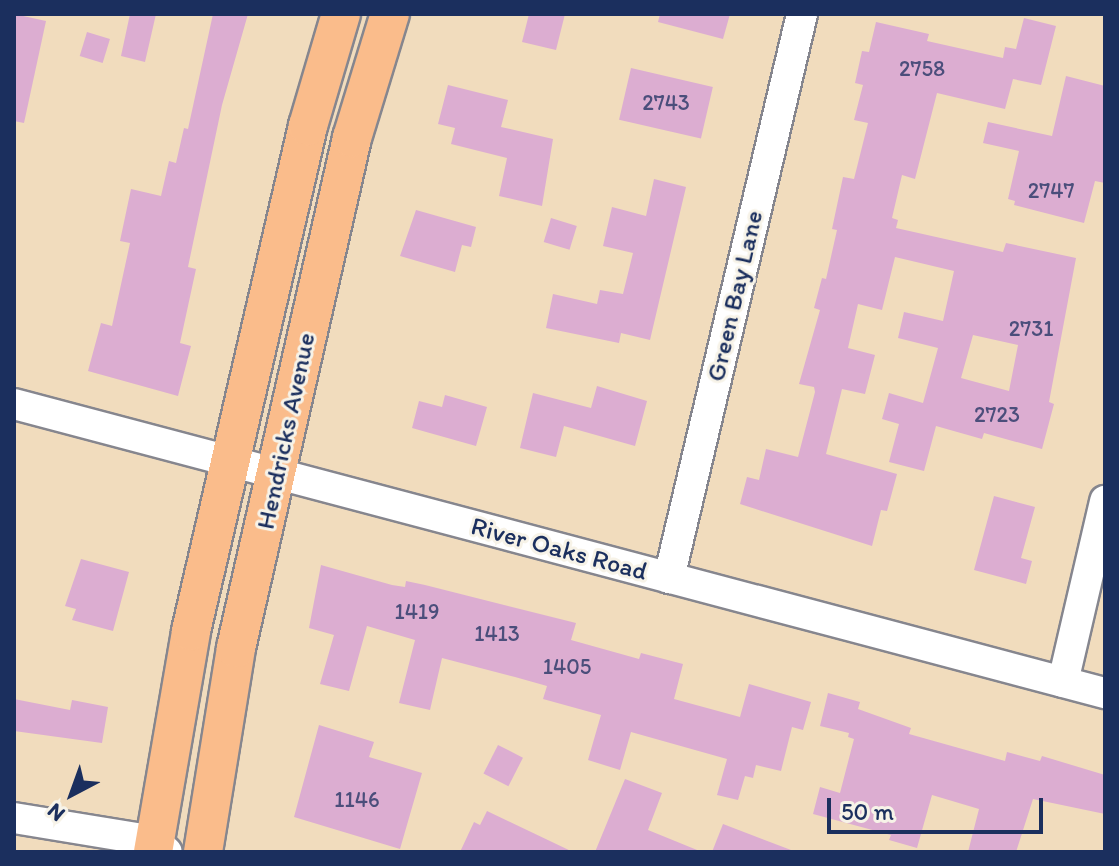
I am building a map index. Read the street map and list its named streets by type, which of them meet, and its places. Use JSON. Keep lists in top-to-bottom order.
{
  "streets": {
    "main road": ["Hendricks Avenue"],
    "street": ["Green Bay Lane", "River Oaks Road"]
  },
  "crossings": [
    ["Green Bay Lane", "River Oaks Road"],
    ["Hendricks Avenue", "River Oaks Road"]
  ],
  "house_numbers": [
    "2758",
    "2743",
    "2747",
    "2731",
    "2723",
    "1419",
    "1413",
    "1405",
    "1146"
  ],
  "scale_bar": "50 m",
  "north": "bottom left"
}
